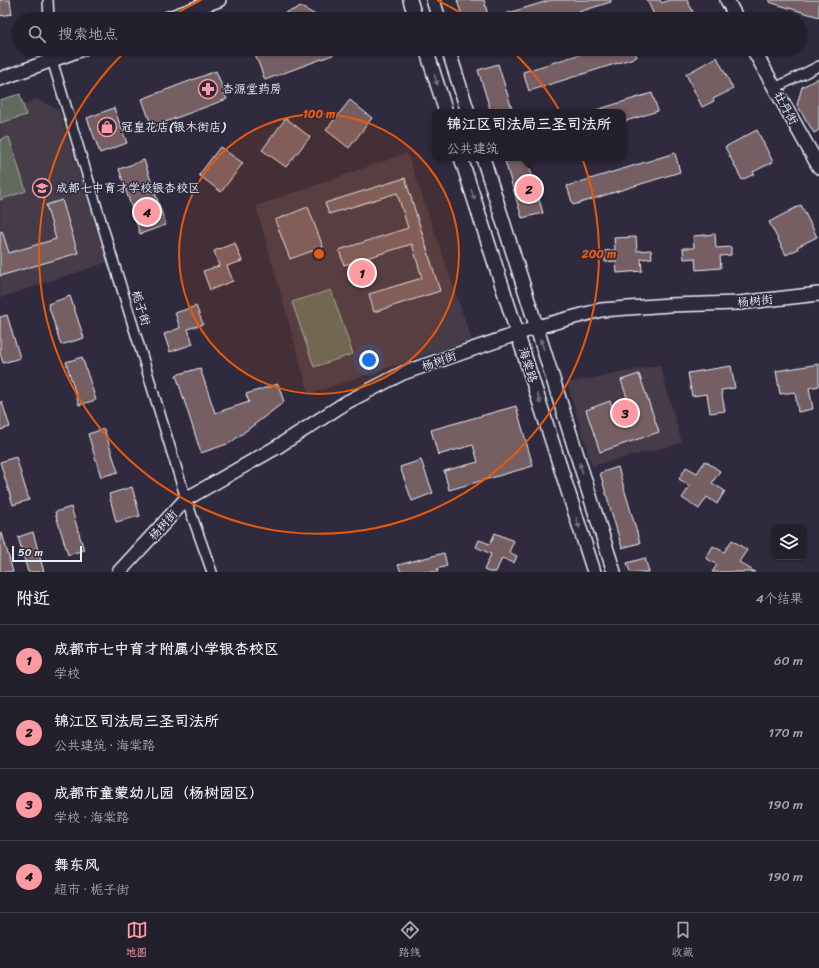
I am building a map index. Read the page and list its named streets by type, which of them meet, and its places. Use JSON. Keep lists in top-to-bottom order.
{
  "streets": {
    "street": [
      "牡丹街",
      "杨树街",
      "栀子街",
      "海棠路"
    ]
  },
  "crossings": [
    ["杨树街", "栀子街"],
    ["杨树街", "海棠路"]
  ],
  "places": {
    "pharmacy": ["杏源堂药房"],
    "shop": ["冠皇花店(银木街店)"],
    "school or university": ["成都七中育才学校银杏校区"]
  },
  "scale_bar": "50 m",
  "page": {
    "search": "搜索地点",
    "popup": ["锦江区司法局三圣司法所", "公共建筑"],
    "pins": [
      "2",
      "4",
      "1",
      "3"
    ],
    "scale": "50 m",
    "heading": ["附近", "4个结果"],
    "list": [
      {
        "mark": "1",
        "name": "成都市七中育才附属小学银杏校区",
        "note": "学校",
        "value": "60 m"
      },
      {
        "mark": "2",
        "name": "锦江区司法局三圣司法所",
        "note": "公共建筑 · 海棠路",
        "value": "170 m"
      },
      {
        "mark": "3",
        "name": "成都市童蒙幼儿园（杨树园区）",
        "note": "学校 · 海棠路",
        "value": "190 m"
      },
      {
        "mark": "4",
        "name": "舞东风",
        "note": "超市 · 栀子街",
        "value": "190 m"
      }
    ],
    "nav": ["地图", "路线", "收藏"]
  },
  "rings": ["100 m", "200 m"]
}
